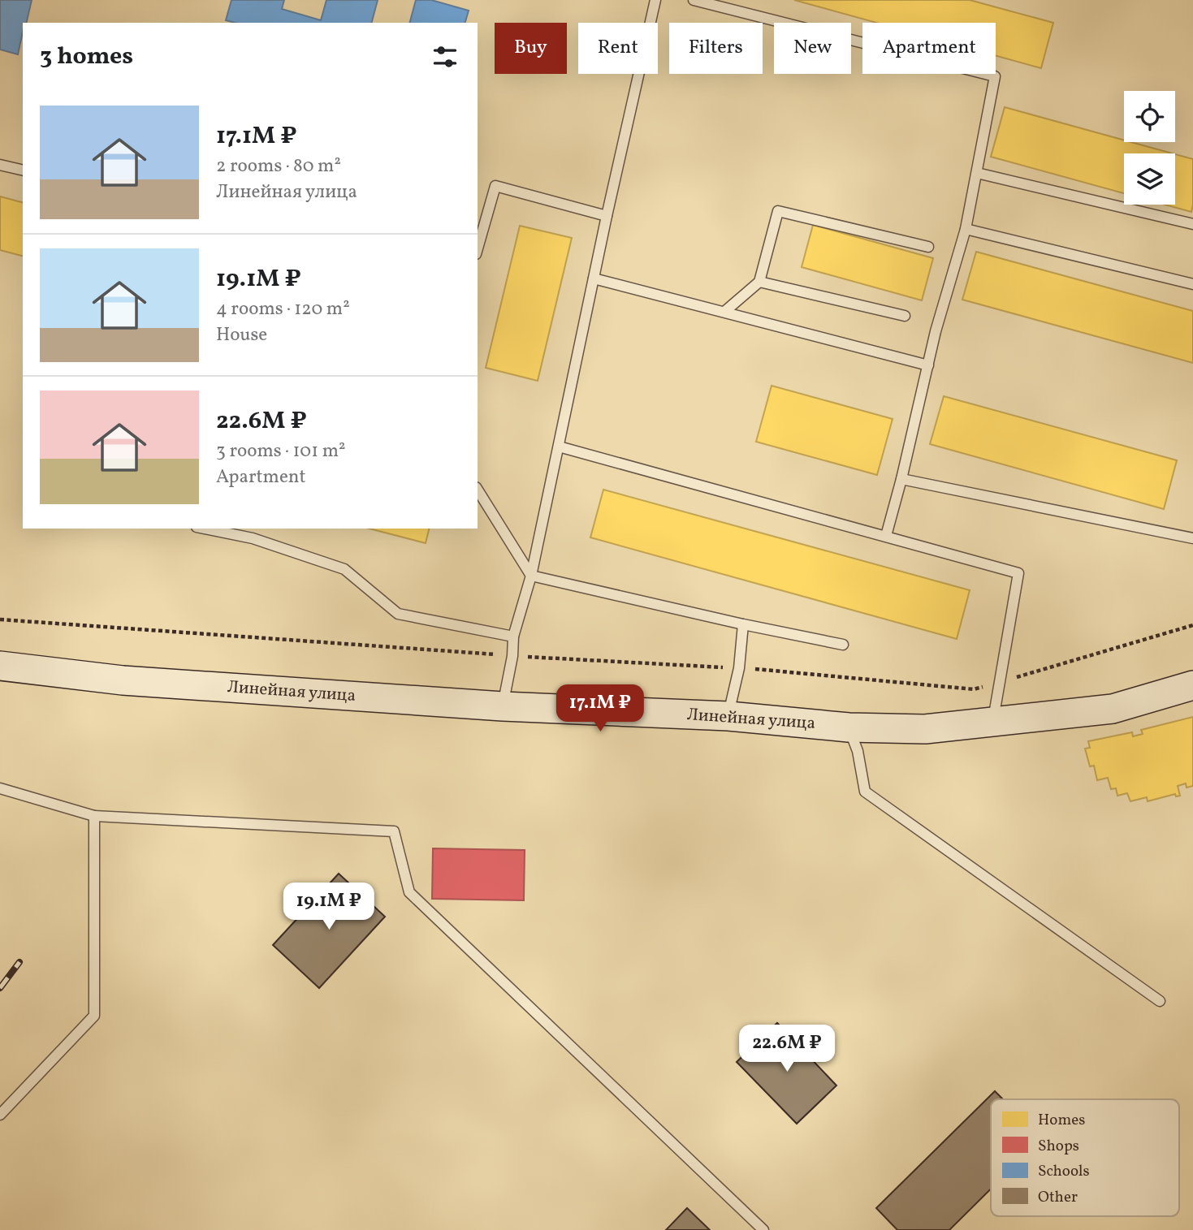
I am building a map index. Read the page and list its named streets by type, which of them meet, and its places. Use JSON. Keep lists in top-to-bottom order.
{
  "streets": {
    "main road": ["Линейная улица"]
  },
  "legend": [
    "Homes",
    "Shops",
    "Schools",
    "Other"
  ],
  "page": {
    "chip": [
      "Buy",
      "Rent",
      "Filters",
      "New",
      "Apartment"
    ],
    "heading": "3 homes",
    "list": [
      {
        "name": "17.1M ₽",
        "note": "2 rooms · 80 m² · Линейная улица"
      },
      {
        "name": "19.1M ₽",
        "note": "4 rooms · 120 m² · House"
      },
      {
        "name": "22.6M ₽",
        "note": "3 rooms · 101 m² · Apartment"
      }
    ],
    "price": ["17.1M ₽", "19.1M ₽", "22.6M ₽"]
  }
}
